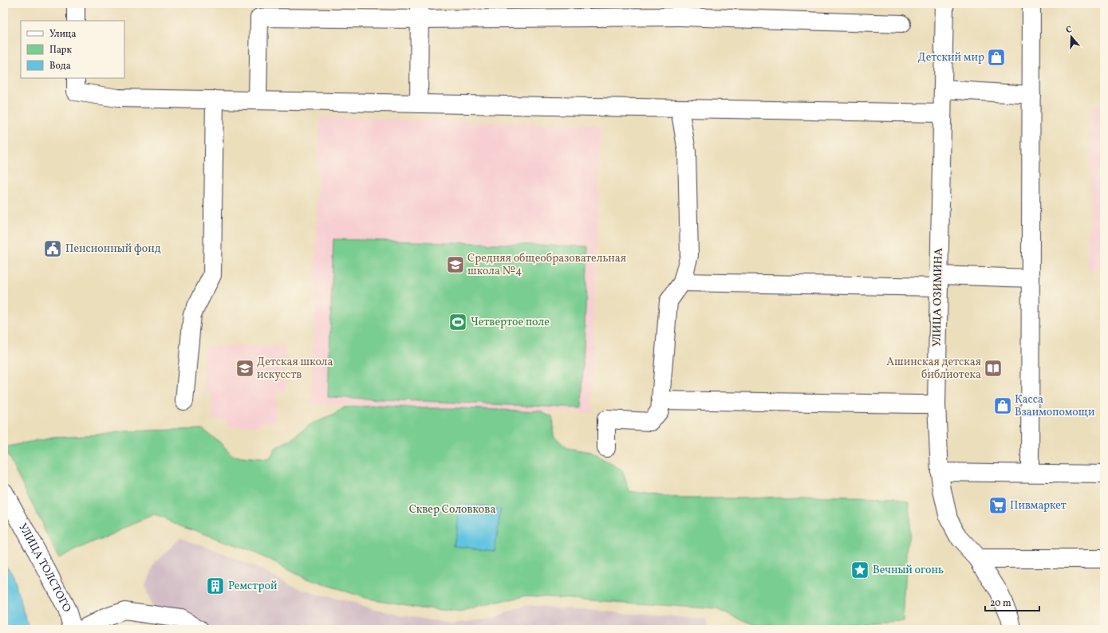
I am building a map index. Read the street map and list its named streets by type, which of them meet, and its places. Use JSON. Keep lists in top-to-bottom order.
{
  "streets": {
    "street": ["УЛИЦА ОЗИМИНА", "УЛИЦА ТОЛСТОГО"]
  },
  "parks": ["Сквер Соловкова"],
  "places": {
    "shop": ["Детский мир", "Касса Взаимопомощи"],
    "public building": ["Пенсионный фонд"],
    "school or university": ["Средняя общеобразовательная школа №4", "Детская школа искусств"],
    "sports": ["Четвертое поле"],
    "library": ["Ашинская детская библиотека"],
    "supermarket": ["Пивмаркет"],
    "place": ["Вечный огонь"],
    "building": ["Ремстрой"]
  },
  "legend": ["Улица", "Парк", "Вода"],
  "scale_bar": "20 m",
  "north": "top"
}
